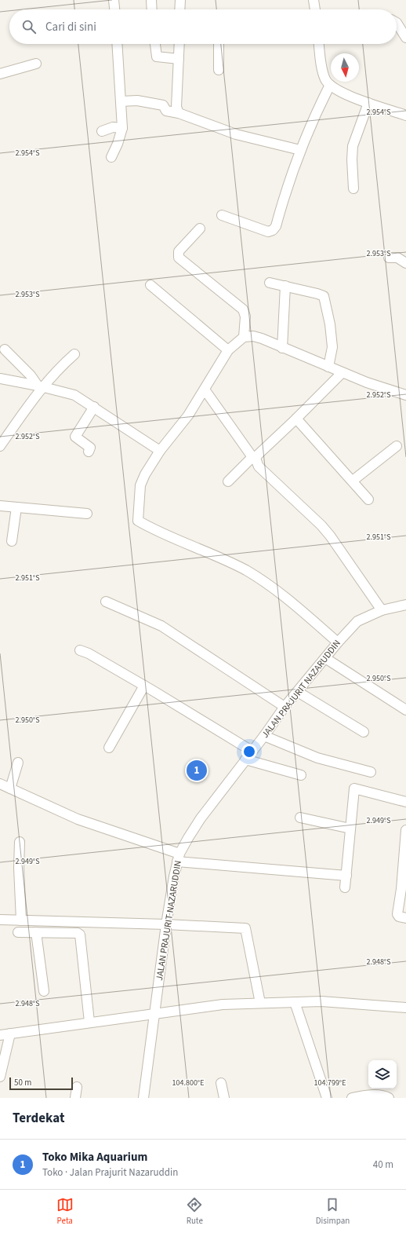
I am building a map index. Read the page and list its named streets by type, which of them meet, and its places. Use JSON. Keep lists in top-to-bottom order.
{
  "streets": {
    "street": ["JALAN PRAJURIT NAZARUDDIN"]
  },
  "scale_bar": "50 m",
  "north": "bottom",
  "page": {
    "search": "Cari di sini",
    "pins": "1",
    "scale": "50 m",
    "heading": "Terdekat",
    "list": [
      {
        "mark": "1",
        "name": "Toko Mika Aquarium",
        "note": "Toko · Jalan Prajurit Nazaruddin",
        "value": "40 m"
      }
    ],
    "nav": ["Peta", "Rute", "Disimpan"]
  },
  "coordinates": [
    "2.954°S",
    "2.953°S",
    "2.952°S",
    "2.951°S",
    "2.950°S",
    "2.949°S",
    "2.948°S",
    "104.800°E",
    "104.799°E"
  ]
}
